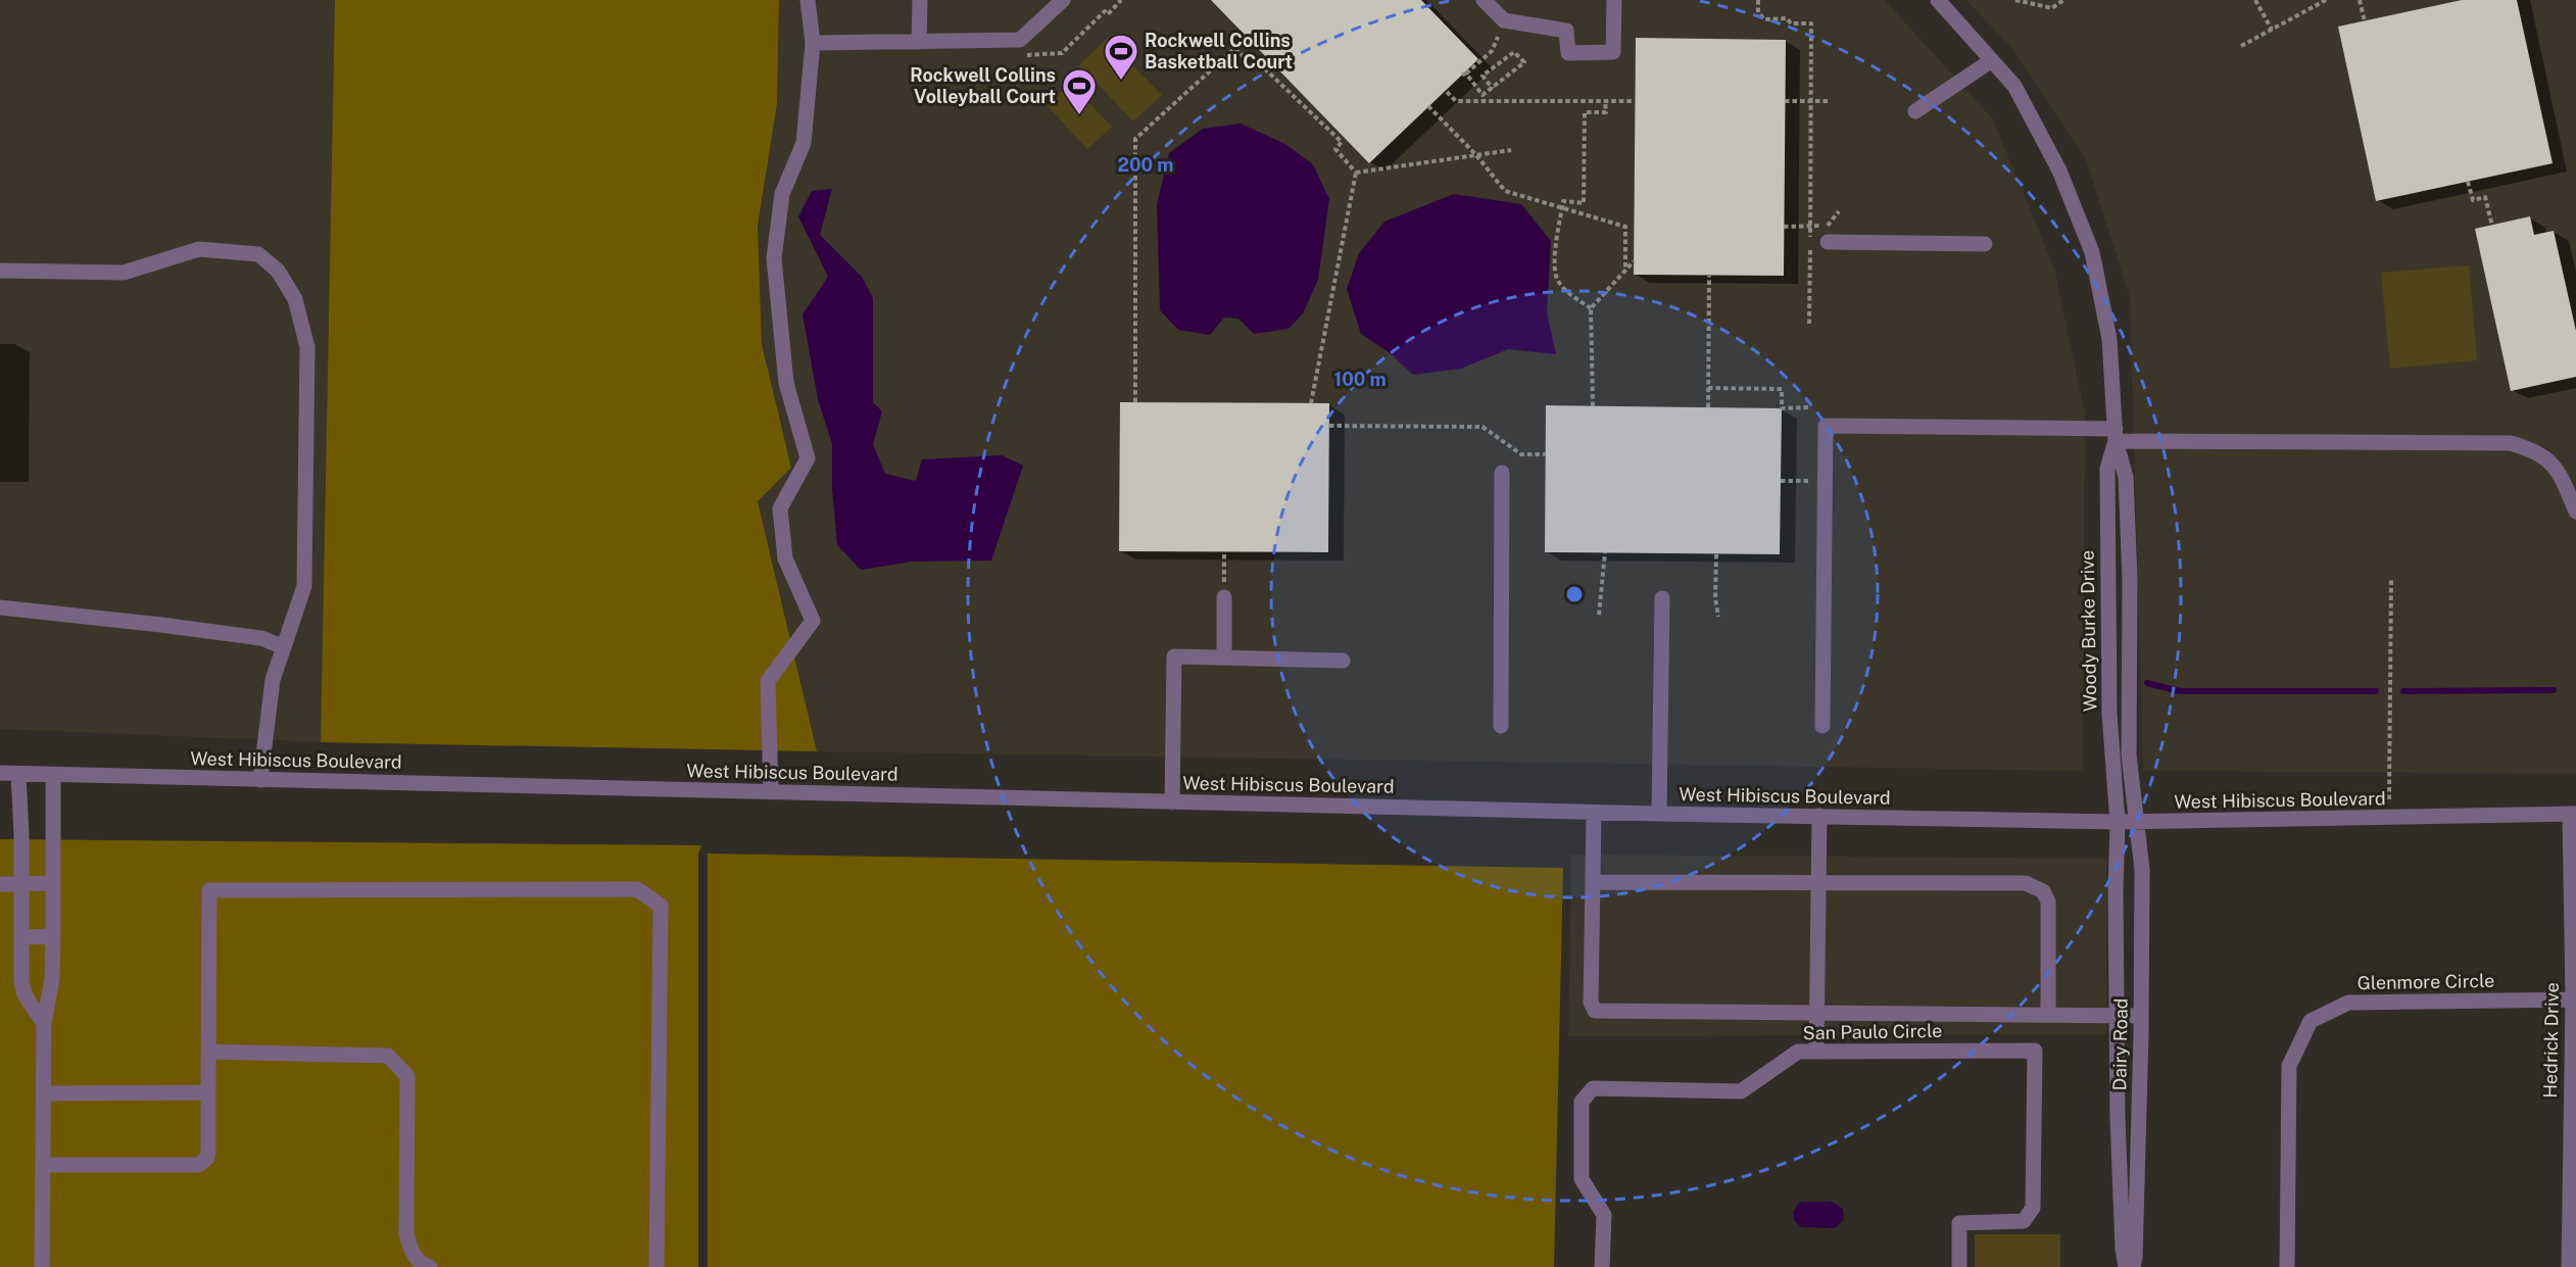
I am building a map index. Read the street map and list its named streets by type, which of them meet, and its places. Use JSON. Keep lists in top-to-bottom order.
{
  "streets": {
    "street": [
      "Woody Burke Drive",
      "West Hibiscus Boulevard",
      "Glenmore Circle",
      "San Paulo Circle",
      "Hedrick Drive",
      "Dairy Road"
    ]
  },
  "crossings": [
    ["Woody Burke Drive", "West Hibiscus Boulevard"],
    ["Woody Burke Drive", "Dairy Road"],
    ["West Hibiscus Boulevard", "Hedrick Drive"],
    ["West Hibiscus Boulevard", "Dairy Road"],
    ["Glenmore Circle", "Hedrick Drive"]
  ],
  "places": {
    "sports": ["Rockwell Collins Basketball Court", "Rockwell Collins Volleyball Court"]
  },
  "rings": ["200 m", "100 m"]
}
